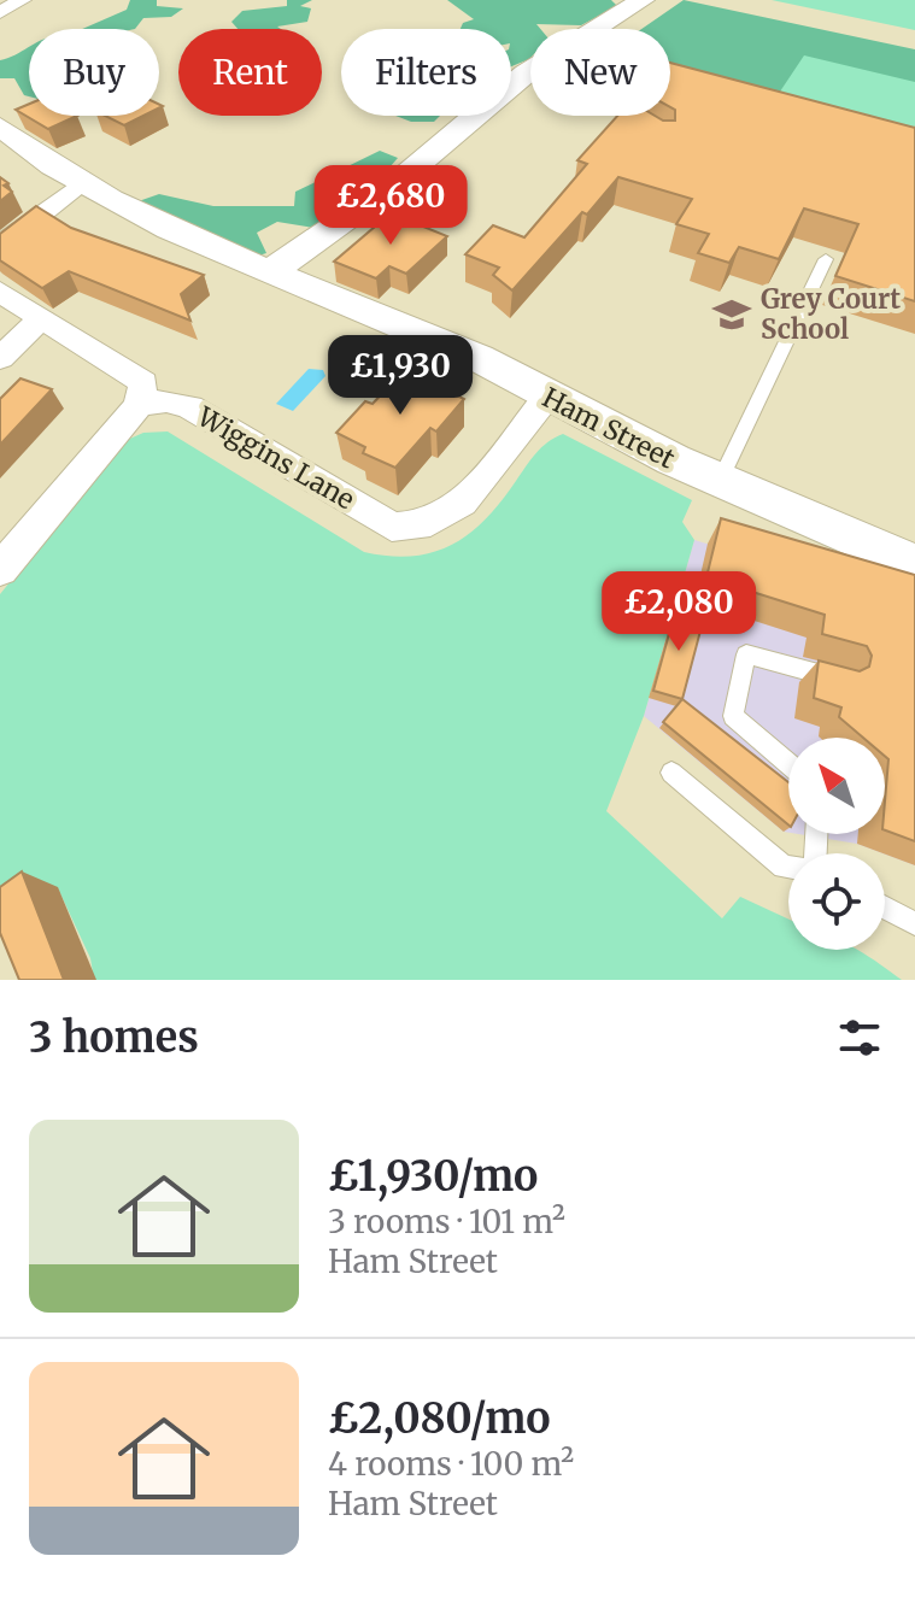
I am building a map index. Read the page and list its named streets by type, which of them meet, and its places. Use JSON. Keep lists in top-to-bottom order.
{
  "streets": {
    "street": ["Ham Street", "Wiggins Lane"]
  },
  "crossings": [
    ["Ham Street", "Wiggins Lane"]
  ],
  "places": {
    "school or university": ["Grey Court School"]
  },
  "north": "top left",
  "page": {
    "chip": [
      "Buy",
      "Rent",
      "Filters",
      "New"
    ],
    "price": ["£2,680", "£1,930", "£2,080"],
    "heading": "3 homes",
    "list": [
      {
        "name": "£1,930/mo",
        "note": "3 rooms · 101 m² · Ham Street"
      },
      {
        "name": "£2,080/mo",
        "note": "4 rooms · 100 m² · Ham Street"
      }
    ]
  }
}
